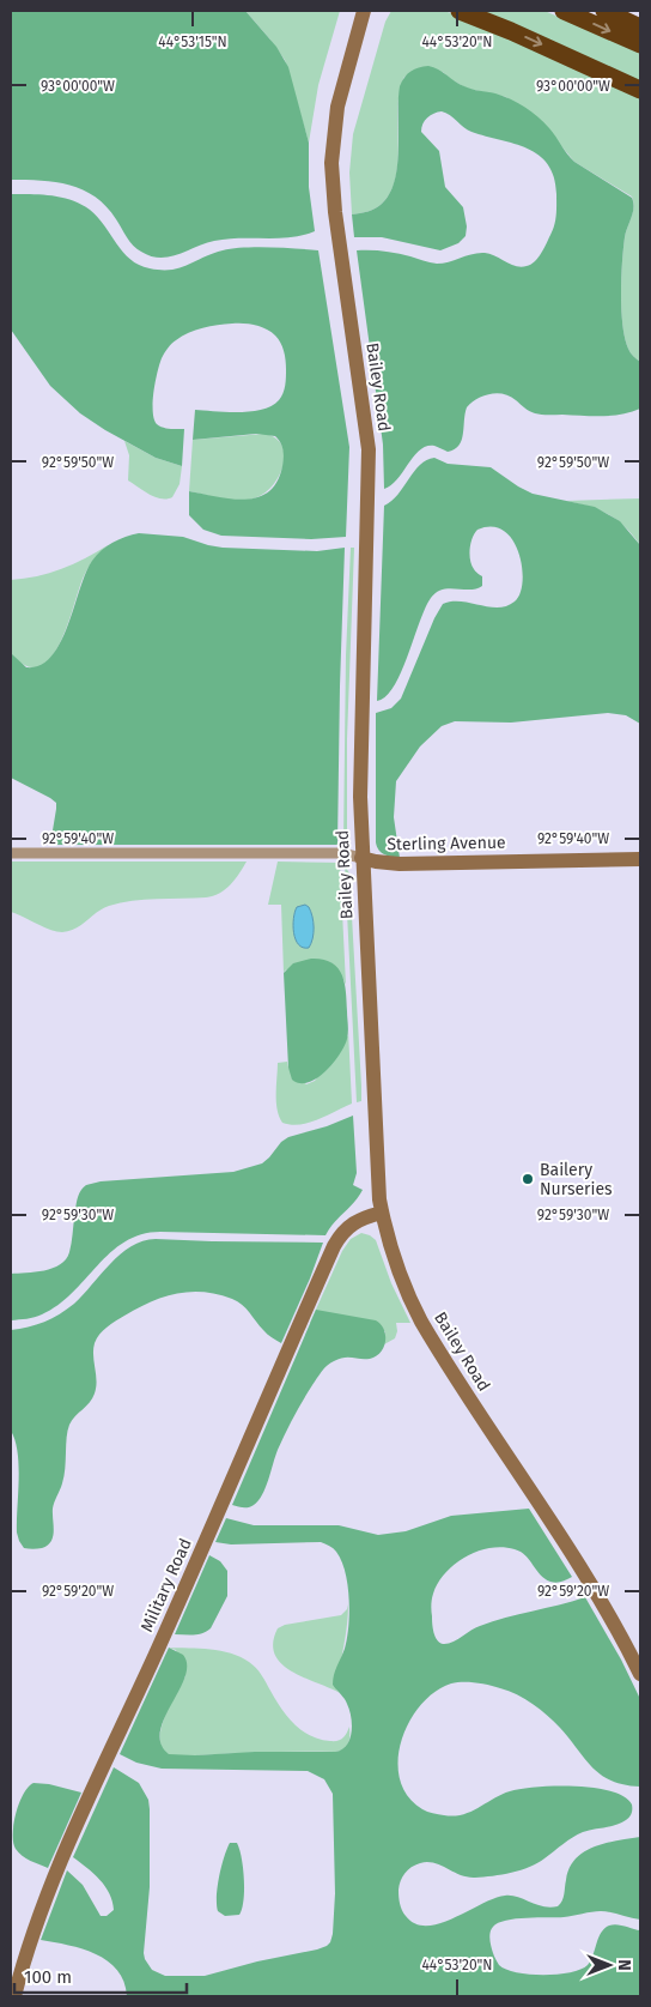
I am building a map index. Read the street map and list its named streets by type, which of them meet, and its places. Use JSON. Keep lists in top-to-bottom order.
{
  "streets": {
    "main road": ["Bailey Road", "Sterling Avenue", "Military Road"]
  },
  "crossings": [
    ["Bailey Road", "Sterling Avenue"],
    ["Bailey Road", "Military Road"]
  ],
  "places": ["Bailery Nurseries"],
  "scale_bar": "100 m",
  "north": "right",
  "coordinates": [
    "44°53'15\"N",
    "44°53'20\"N",
    "93°00'00\"W",
    "92°59'50\"W",
    "92°59'40\"W",
    "92°59'30\"W",
    "92°59'20\"W"
  ]
}
